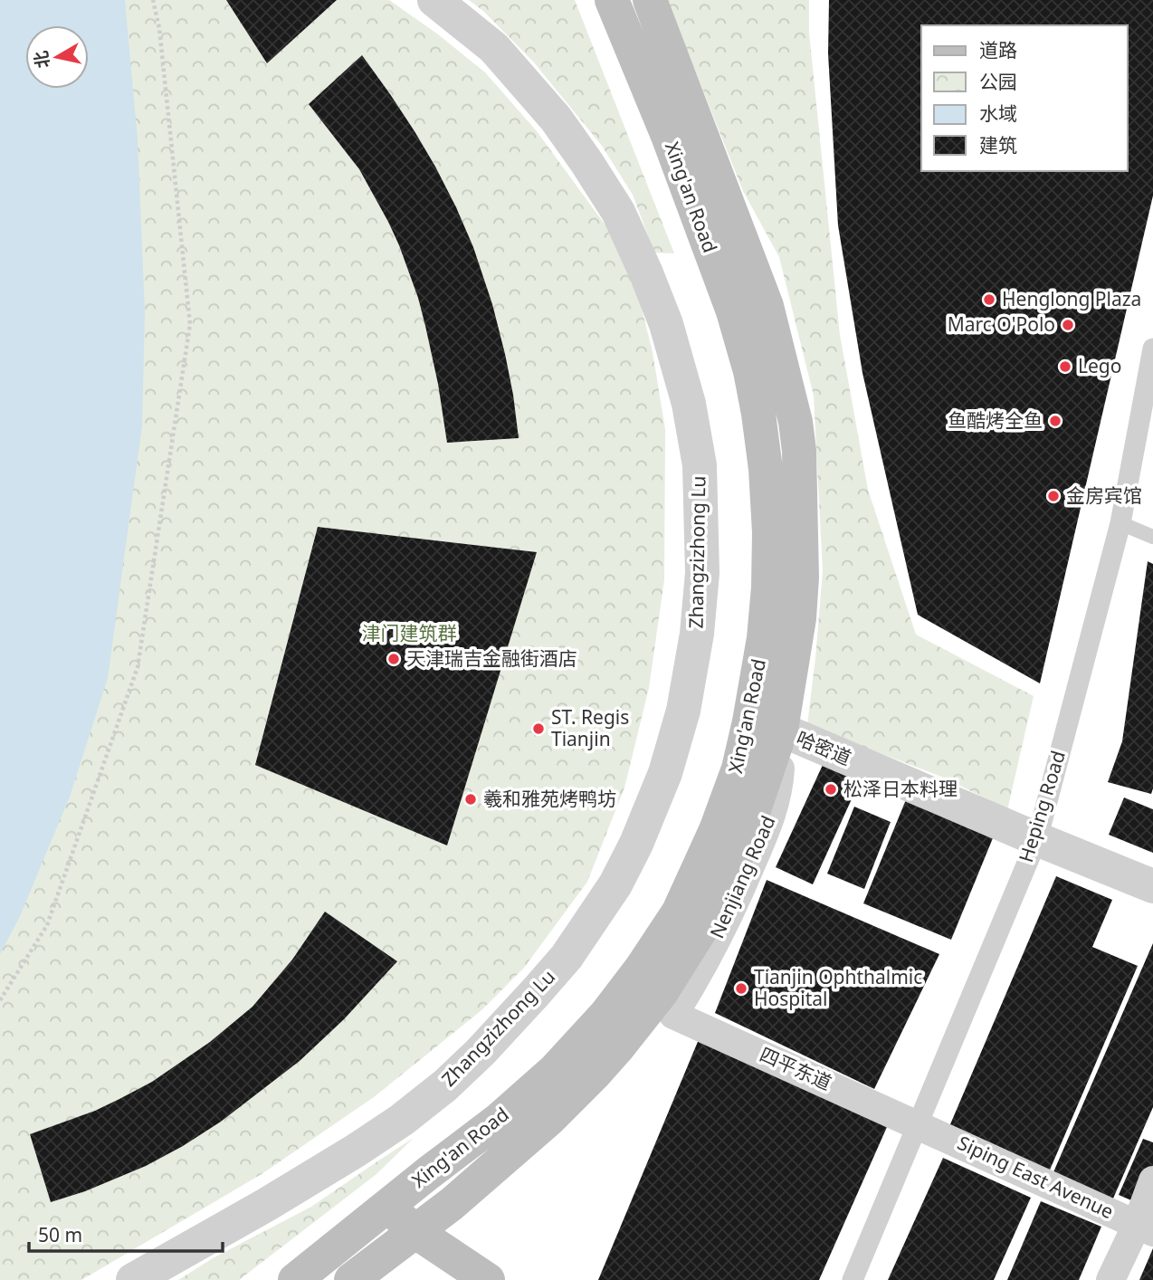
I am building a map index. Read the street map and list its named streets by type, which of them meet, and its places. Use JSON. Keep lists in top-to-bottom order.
{
  "streets": {
    "main road": ["Xing'an Road"],
    "street": [
      "Zhangzizhong Lu",
      "哈密道",
      "Heping Road",
      "Nenjiang Road",
      "四平东道",
      "Siping East Avenue"
    ]
  },
  "crossings": [
    ["Xing'an Road", "哈密道"],
    ["Xing'an Road", "Nenjiang Road"],
    ["哈密道", "Heping Road"],
    ["哈密道", "Nenjiang Road"],
    ["Heping Road", "四平东道"],
    ["Heping Road", "Siping East Avenue"],
    ["Nenjiang Road", "四平东道"],
    ["四平东道", "Siping East Avenue"]
  ],
  "parks": ["津门建筑群"],
  "places": [
    "Henglong Plaza",
    "Marc O'Polo",
    "Lego",
    "鱼酷烤全鱼",
    "金房宾馆",
    "天津瑞吉金融街酒店",
    "ST. Regis Tianjin",
    "松泽日本料理",
    "羲和雅苑烤鸭坊",
    "Tianjin Ophthalmic Hospital"
  ],
  "legend": [
    "道路",
    "公园",
    "水域",
    "建筑"
  ],
  "scale_bar": "50 m",
  "north": "left"
}
